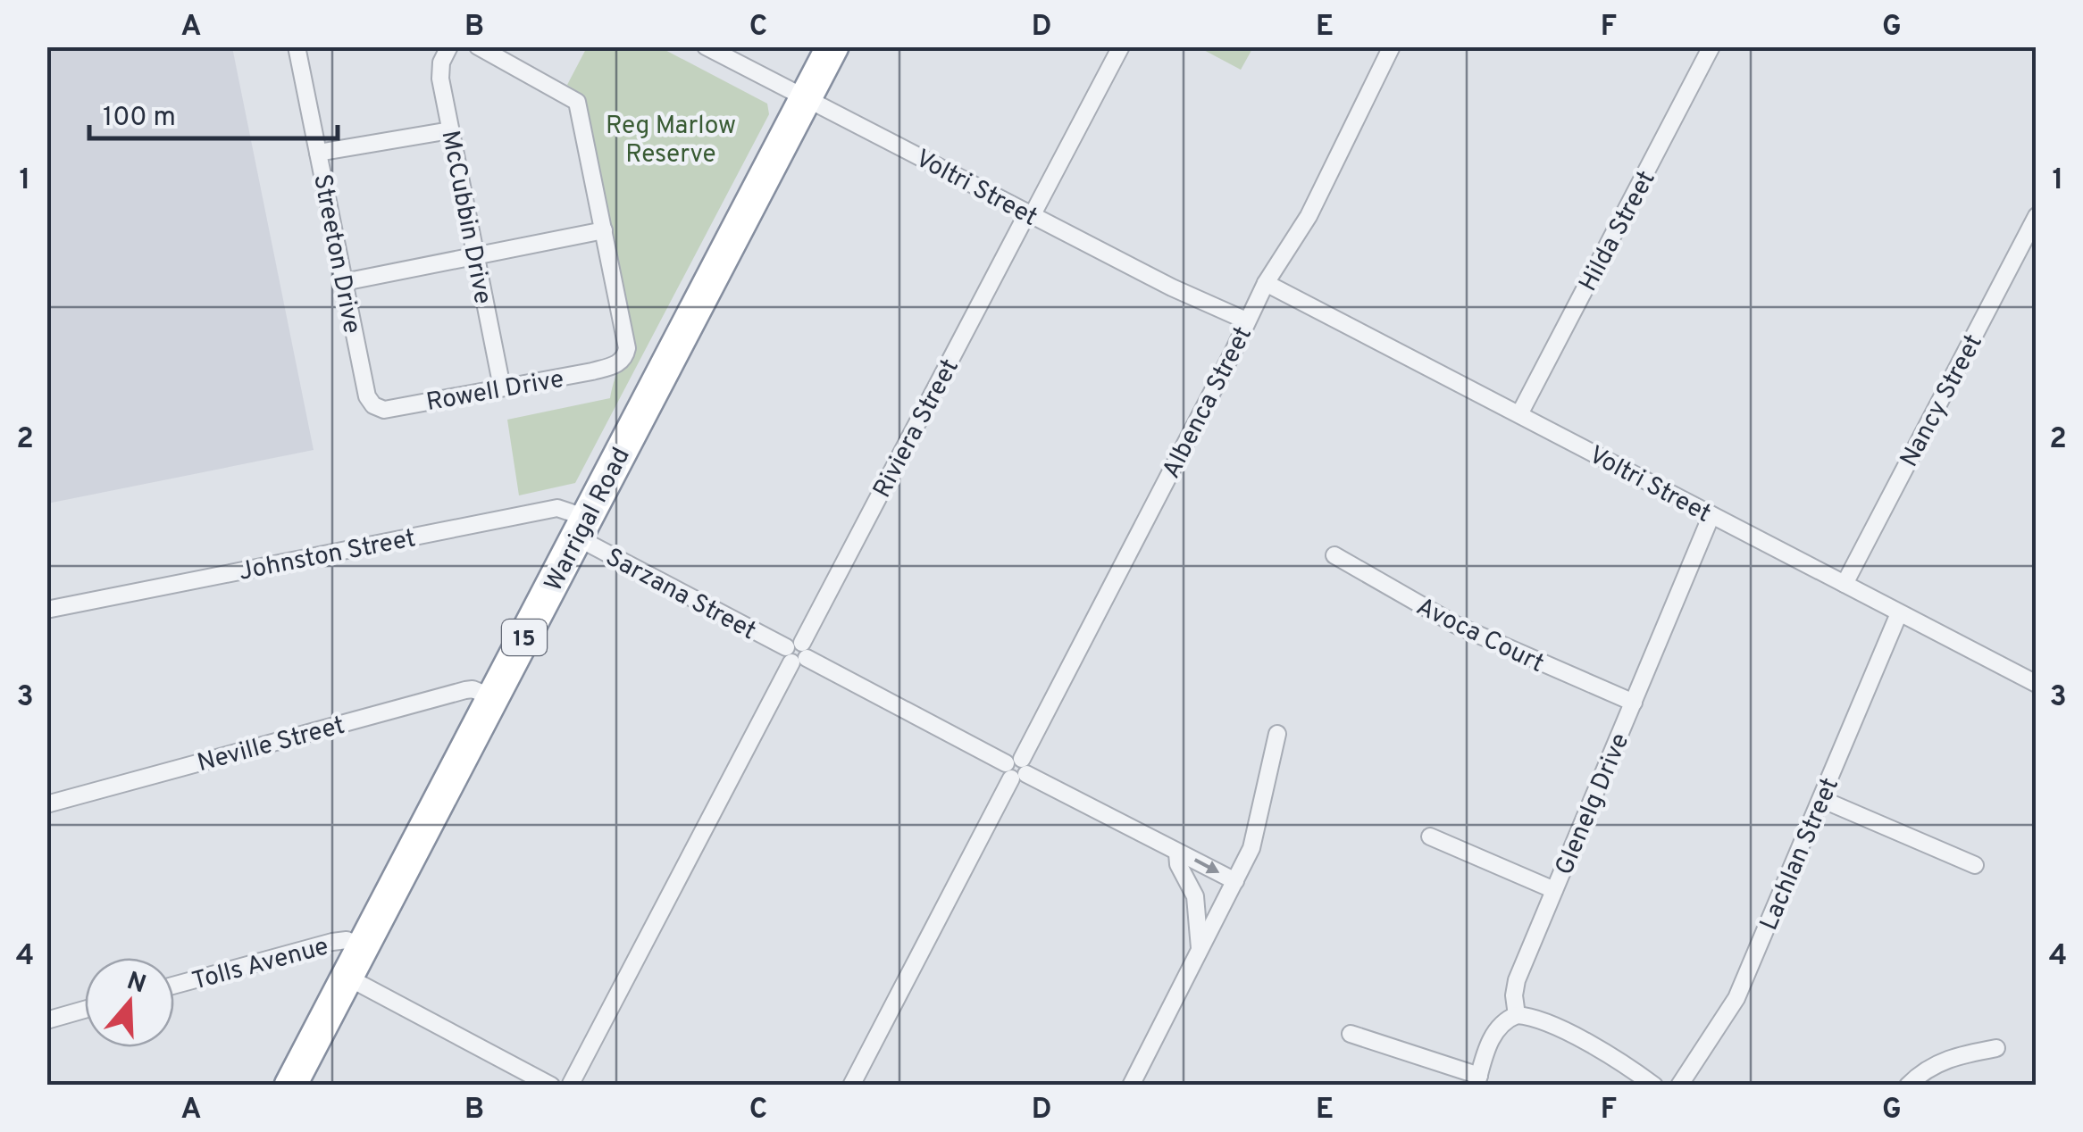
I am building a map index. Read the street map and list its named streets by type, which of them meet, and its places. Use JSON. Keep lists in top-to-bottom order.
{
  "streets": {
    "highway": ["Warrigal Road", "15"],
    "street": [
      "Voltri Street",
      "McCubbin Drive",
      "Hilda Street",
      "Streeton Drive",
      "Rowell Drive",
      "Nancy Street",
      "Albenca Street",
      "Riviera Street",
      "Johnston Street",
      "Sarzana Street",
      "Avoca Court",
      "Neville Street",
      "Glenelg Drive",
      "Lachlan Street",
      "Tolls Avenue"
    ]
  },
  "crossings": [
    ["Voltri Street", "Hilda Street"],
    ["Voltri Street", "Nancy Street"],
    ["Voltri Street", "Albenca Street"],
    ["Voltri Street", "Riviera Street"],
    ["Voltri Street", "Warrigal Road"],
    ["Voltri Street", "Glenelg Drive"],
    ["Voltri Street", "Lachlan Street"],
    ["McCubbin Drive", "Rowell Drive"],
    ["Streeton Drive", "Rowell Drive"],
    ["Albenca Street", "Sarzana Street"],
    ["Riviera Street", "Sarzana Street"],
    ["Warrigal Road", "Johnston Street"],
    ["Warrigal Road", "Sarzana Street"],
    ["Warrigal Road", "Neville Street"],
    ["Warrigal Road", "Tolls Avenue"],
    ["Avoca Court", "Glenelg Drive"]
  ],
  "parks": ["Reg Marlow Reserve"],
  "scale_bar": "100 m",
  "north": "top",
  "grid": {
    "columns": [
      "A",
      "B",
      "C",
      "D",
      "E",
      "F",
      "G"
    ],
    "rows": [
      "1",
      "2",
      "3",
      "4"
    ]
  }
}
